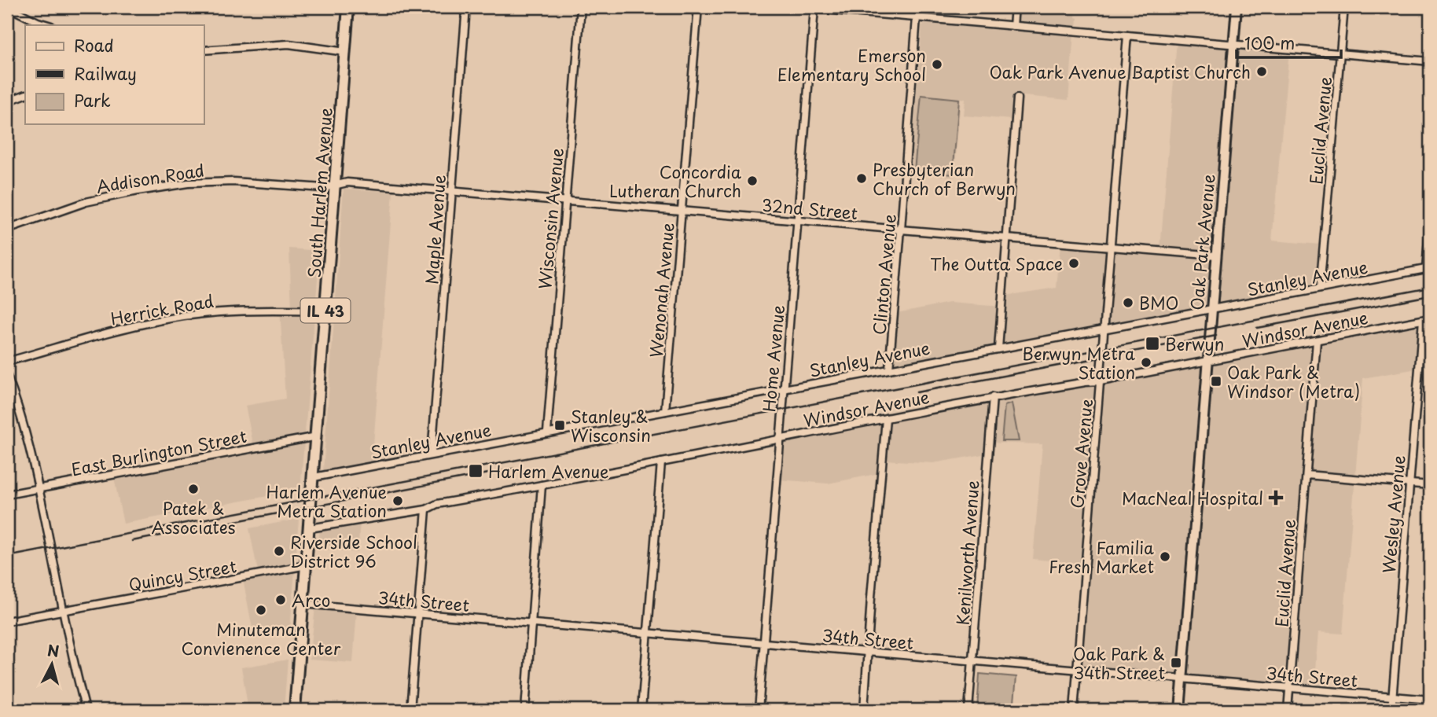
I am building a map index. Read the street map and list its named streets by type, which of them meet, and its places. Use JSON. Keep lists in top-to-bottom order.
{
  "streets": {
    "main road": ["South Harlem Avenue", "IL 43"],
    "street": [
      "Euclid Avenue",
      "Addison Road",
      "32nd Street",
      "Wisconsin Avenue",
      "Maple Avenue",
      "Oak Park Avenue",
      "Clinton Avenue",
      "Stanley Avenue",
      "Wenonah Avenue",
      "Herrick Road",
      "Windsor Avenue",
      "Home Avenue",
      "East Burlington Street",
      "Grove Avenue",
      "Wesley Avenue",
      "Kenilworth Avenue",
      "Quincy Street",
      "34th Street"
    ]
  },
  "crossings": [
    ["Euclid Avenue", "Stanley Avenue"],
    ["Euclid Avenue", "Windsor Avenue"],
    ["Euclid Avenue", "34th Street"],
    ["Addison Road", "South Harlem Avenue"],
    ["Addison Road", "32nd Street"],
    ["South Harlem Avenue", "32nd Street"],
    ["South Harlem Avenue", "Stanley Avenue"],
    ["South Harlem Avenue", "Herrick Road"],
    ["South Harlem Avenue", "Windsor Avenue"],
    ["South Harlem Avenue", "East Burlington Street"],
    ["South Harlem Avenue", "Quincy Street"],
    ["South Harlem Avenue", "34th Street"],
    ["32nd Street", "Wisconsin Avenue"],
    ["32nd Street", "Maple Avenue"],
    ["32nd Street", "Oak Park Avenue"],
    ["32nd Street", "Clinton Avenue"],
    ["32nd Street", "Wenonah Avenue"],
    ["32nd Street", "Home Avenue"],
    ["32nd Street", "Grove Avenue"],
    ["Wisconsin Avenue", "Stanley Avenue"],
    ["Maple Avenue", "Stanley Avenue"],
    ["Oak Park Avenue", "Stanley Avenue"],
    ["Oak Park Avenue", "Windsor Avenue"],
    ["Oak Park Avenue", "34th Street"],
    ["Clinton Avenue", "Stanley Avenue"],
    ["Stanley Avenue", "Wenonah Avenue"],
    ["Stanley Avenue", "Home Avenue"],
    ["Stanley Avenue", "Grove Avenue"],
    ["Windsor Avenue", "Home Avenue"],
    ["Windsor Avenue", "Grove Avenue"],
    ["Windsor Avenue", "Wesley Avenue"],
    ["Windsor Avenue", "Kenilworth Avenue"],
    ["Home Avenue", "34th Street"],
    ["Grove Avenue", "34th Street"],
    ["Wesley Avenue", "34th Street"],
    ["Kenilworth Avenue", "34th Street"]
  ],
  "places": {
    "other": [
      "Emerson Elementary School",
      "Oak Park Avenue Baptist Church",
      "Presbyterian Church of Berwyn",
      "Concordia Lutheran Church",
      "The Outta Space",
      "BMO",
      "Berwyn Metra Station",
      "Patek & Associates",
      "Harlem Avenue Metra Station",
      "Riverside School District 96",
      "Familia Fresh Market",
      "Arco",
      "Minuteman Convienence Center"
    ],
    "transit": [
      "Berwyn",
      "Oak Park & Windsor (Metra)",
      "Stanley & Wisconsin",
      "Harlem Avenue",
      "Oak Park & 34th Street"
    ],
    "health": ["MacNeal Hospital"]
  },
  "legend": ["Road", "Railway", "Park"],
  "scale_bar": "100 m",
  "north": "top"
}
